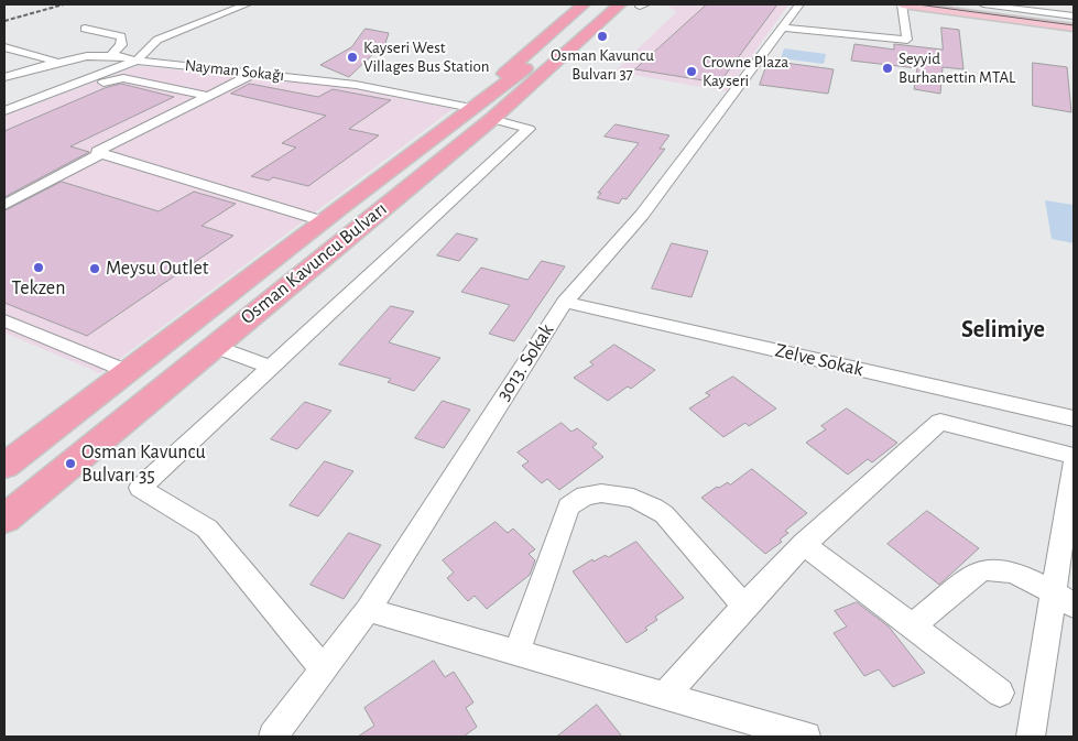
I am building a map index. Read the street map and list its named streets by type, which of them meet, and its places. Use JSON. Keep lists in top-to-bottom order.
{
  "streets": {
    "highway": ["Osman Kavuncu Bulvarı"],
    "street": ["Nayman Sokağı", "Zelve Sokak", "3013. Sokak"]
  },
  "crossings": [
    ["Nayman Sokağı", "Osman Kavuncu Bulvarı"],
    ["Zelve Sokak", "3013. Sokak"]
  ],
  "districts": ["Selimiye"],
  "places": [
    "Osman Kavuncu Bulvarı 37",
    "Kayseri West Villages Bus Station",
    "Seyyid Burhanettin MTAL",
    "Crowne Plaza Kayseri",
    "Tekzen",
    "Meysu Outlet",
    "Osman Kavuncu Bulvarı 35"
  ]
}
